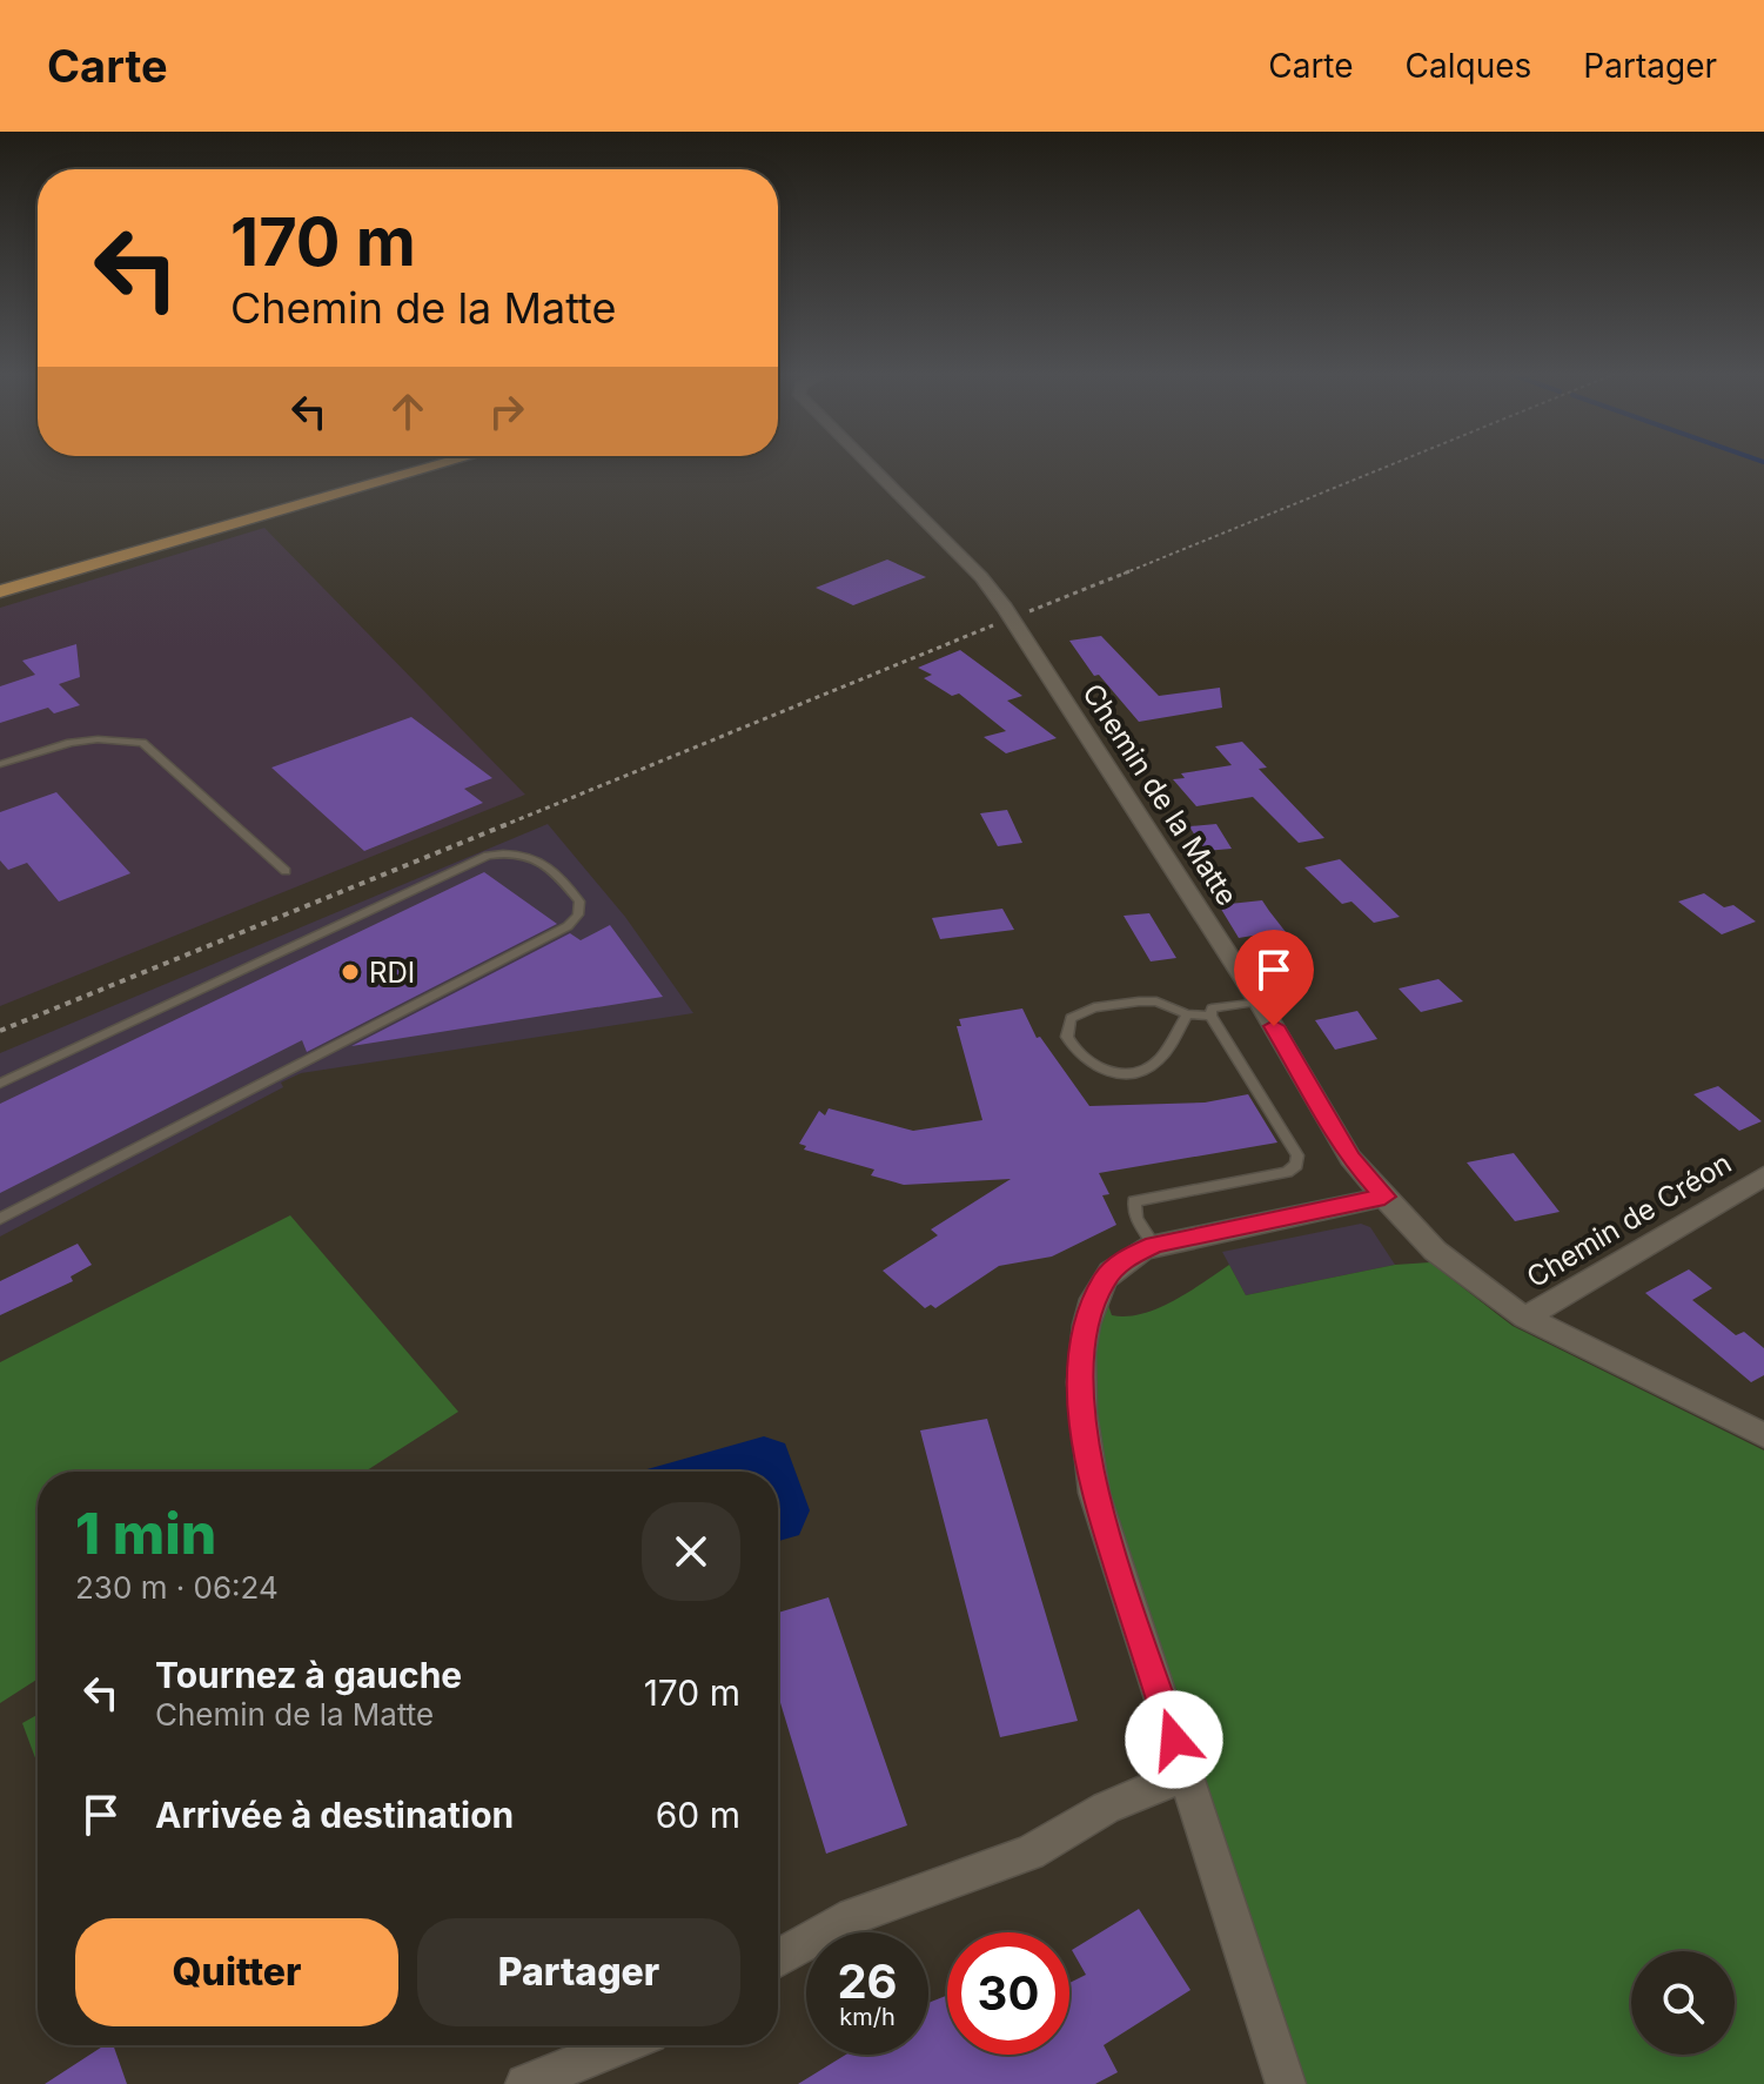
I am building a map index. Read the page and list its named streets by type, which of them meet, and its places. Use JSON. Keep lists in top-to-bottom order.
{
  "streets": {
    "street": ["Chemin de la Matte", "Chemin de Créon"]
  },
  "crossings": [
    ["Chemin de la Matte", "Chemin de Créon"]
  ],
  "places": ["RDI"],
  "page": {
    "header": "Carte",
    "nav": ["Carte", "Calques", "Partager"],
    "turn": ["170 m", "Chemin de la Matte"],
    "heading": ["1 min", "230 m · 06:24"],
    "list": [
      {
        "name": "Tournez à gauche",
        "note": "Chemin de la Matte",
        "value": "170 m"
      },
      {
        "name": "Arrivée à destination",
        "value": "60 m"
      }
    ],
    "buttons": ["Quitter", "Partager"],
    "speed": "26 km/h",
    "limit": "30"
  }
}
